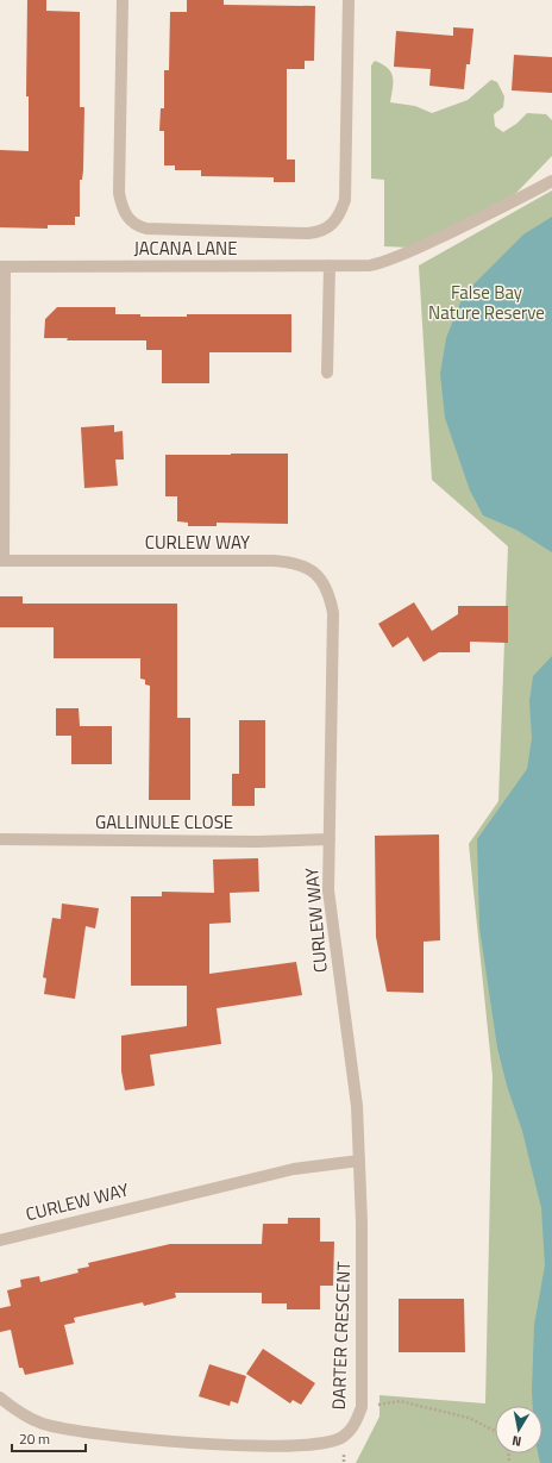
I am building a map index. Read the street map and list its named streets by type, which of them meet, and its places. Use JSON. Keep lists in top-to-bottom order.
{
  "streets": {
    "street": [
      "JACANA LANE",
      "CURLEW WAY",
      "GALLINULE CLOSE",
      "DARTER CRESCENT"
    ]
  },
  "crossings": [
    ["CURLEW WAY", "GALLINULE CLOSE"],
    ["CURLEW WAY", "DARTER CRESCENT"]
  ],
  "parks": ["False Bay Nature Reserve"],
  "scale_bar": "20 m",
  "north": "bottom"
}
